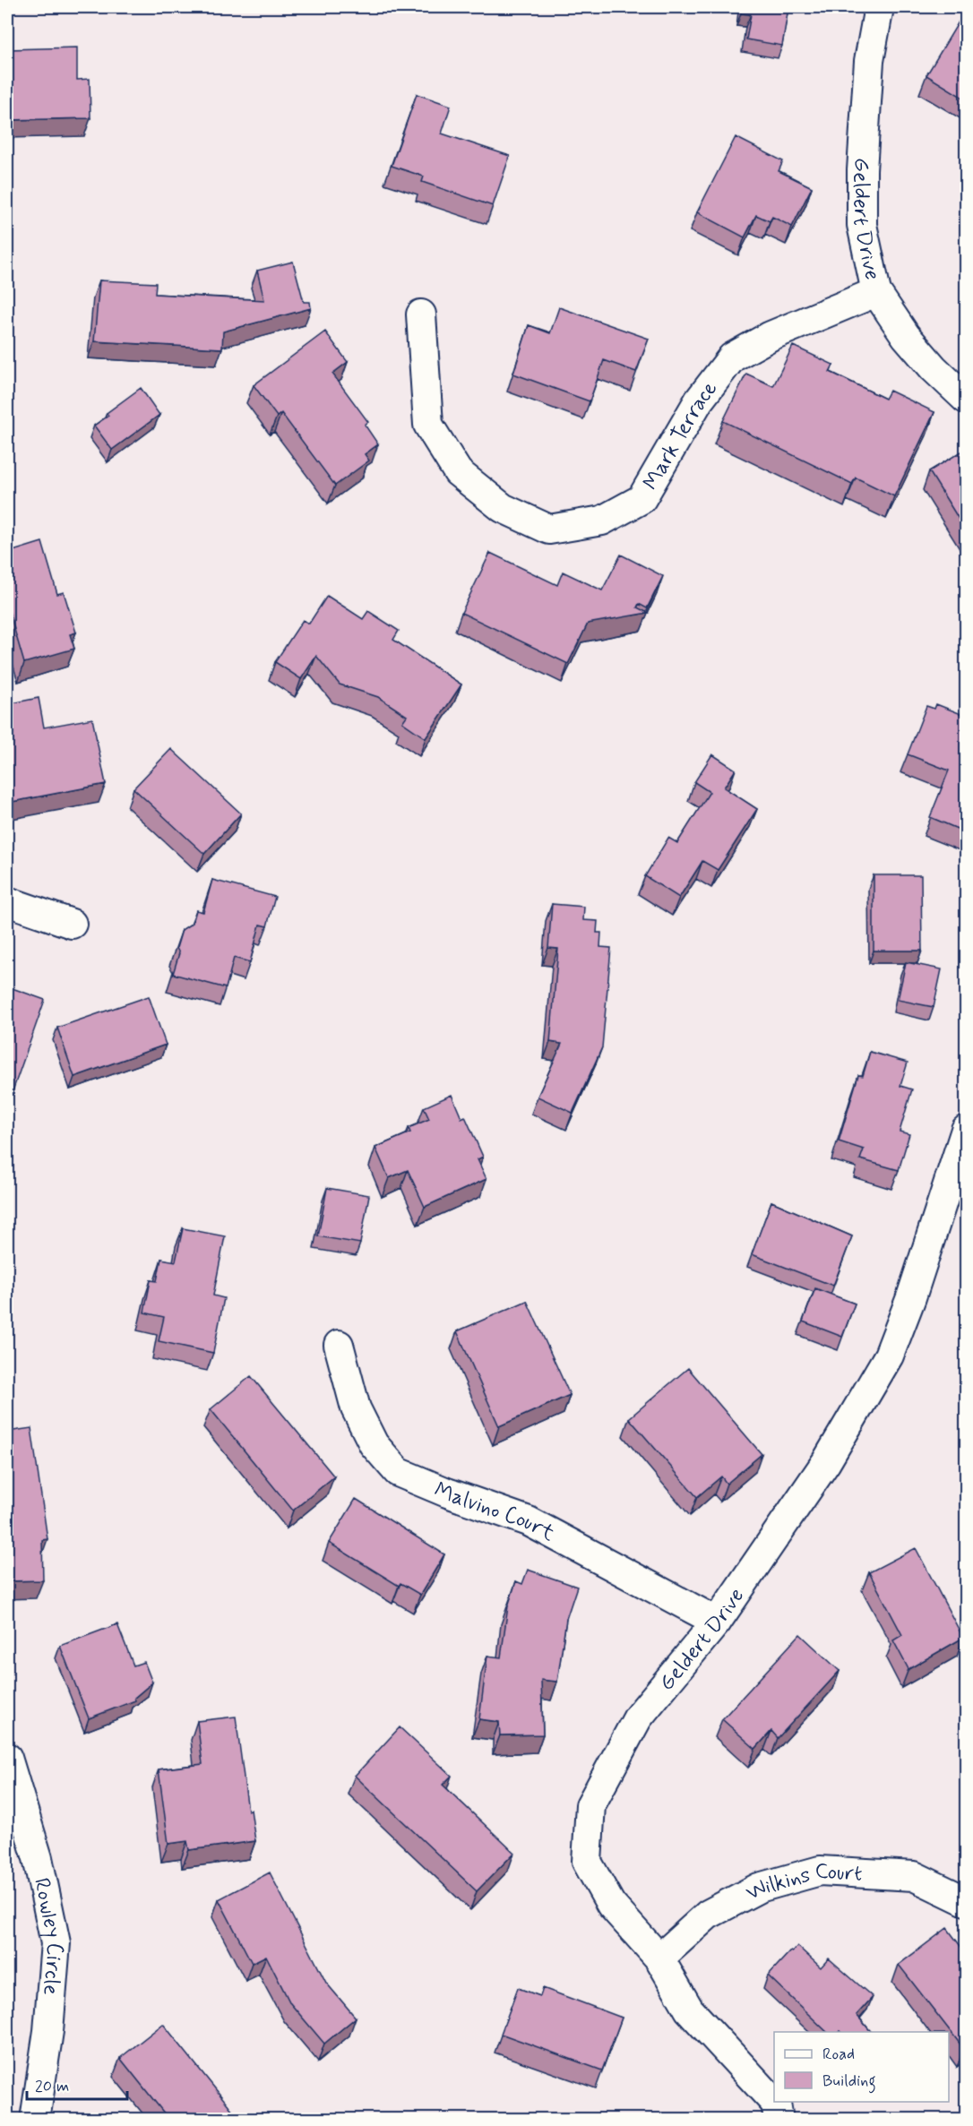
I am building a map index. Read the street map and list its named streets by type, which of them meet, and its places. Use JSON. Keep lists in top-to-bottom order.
{
  "streets": {
    "street": [
      "Geldert Drive",
      "Mark Terrace",
      "Malvino Court",
      "Wilkins Court",
      "Rowley Circle"
    ]
  },
  "crossings": [
    ["Geldert Drive", "Mark Terrace"],
    ["Geldert Drive", "Malvino Court"],
    ["Geldert Drive", "Wilkins Court"]
  ],
  "legend": ["Road", "Building"],
  "scale_bar": "20 m"
}
